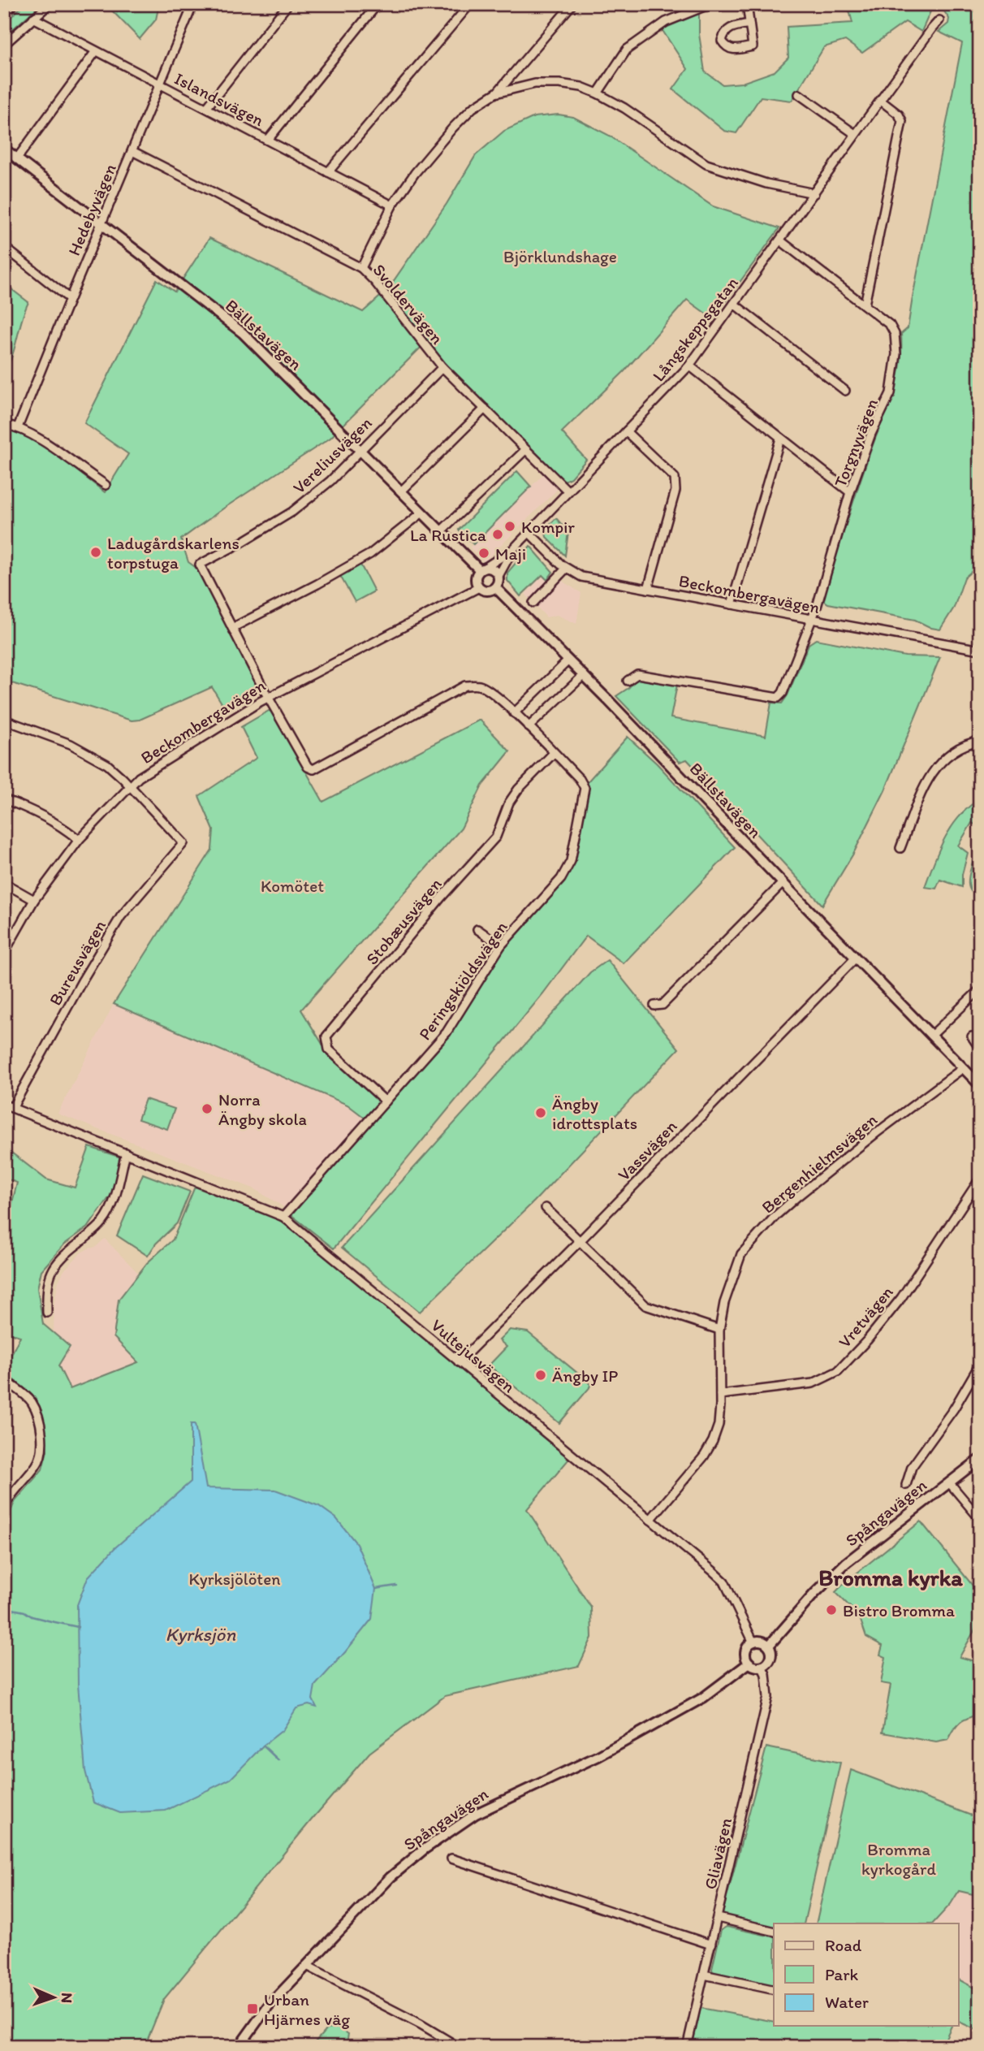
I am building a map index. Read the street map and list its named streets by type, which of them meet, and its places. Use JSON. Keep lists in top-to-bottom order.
{
  "streets": {
    "street": [
      "Islandsvägen",
      "Hedebyvägen",
      "Svoldervägen",
      "Långskeppsgatan",
      "Bällstavägen",
      "Torgnyvägen",
      "Vereliusvägen",
      "Beckombergavägen",
      "Stobæusvägen",
      "Bureusvägen",
      "Peringskiöldsvägen",
      "Vassvägen",
      "Bergenhielmsvägen",
      "Vretvägen",
      "Vultejusvägen",
      "Spångavägen",
      "Gliavägen"
    ]
  },
  "crossings": [
    ["Islandsvägen", "Hedebyvägen"],
    ["Hedebyvägen", "Svoldervägen"],
    ["Hedebyvägen", "Bällstavägen"],
    ["Svoldervägen", "Långskeppsgatan"],
    ["Svoldervägen", "Vereliusvägen"],
    ["Långskeppsgatan", "Bällstavägen"],
    ["Långskeppsgatan", "Torgnyvägen"],
    ["Långskeppsgatan", "Beckombergavägen"],
    ["Bällstavägen", "Vereliusvägen"],
    ["Bällstavägen", "Beckombergavägen"],
    ["Bällstavägen", "Vassvägen"],
    ["Bällstavägen", "Bergenhielmsvägen"],
    ["Torgnyvägen", "Beckombergavägen"],
    ["Beckombergavägen", "Bureusvägen"],
    ["Beckombergavägen", "Peringskiöldsvägen"],
    ["Stobæusvägen", "Peringskiöldsvägen"],
    ["Bureusvägen", "Vultejusvägen"],
    ["Peringskiöldsvägen", "Vultejusvägen"],
    ["Vassvägen", "Vultejusvägen"],
    ["Bergenhielmsvägen", "Vretvägen"],
    ["Bergenhielmsvägen", "Vultejusvägen"],
    ["Vultejusvägen", "Spångavägen"],
    ["Vultejusvägen", "Gliavägen"],
    ["Spångavägen", "Gliavägen"]
  ],
  "districts": ["Bromma kyrka"],
  "water": ["Kyrksjön"],
  "parks": [
    "Björklundshage",
    "Komötet",
    "Kyrksjölöten",
    "Bromma kyrkogård"
  ],
  "places": {
    "other": [
      "Kompir",
      "La Rustica",
      "Ladugårdskarlens torpstuga",
      "Maji",
      "Norra Ängby skola",
      "Ängby idrottsplats",
      "Ängby IP",
      "Bistro Bromma"
    ],
    "transit": ["Urban Hjärnes väg"]
  },
  "legend": ["Road", "Park", "Water"],
  "north": "right"
}
